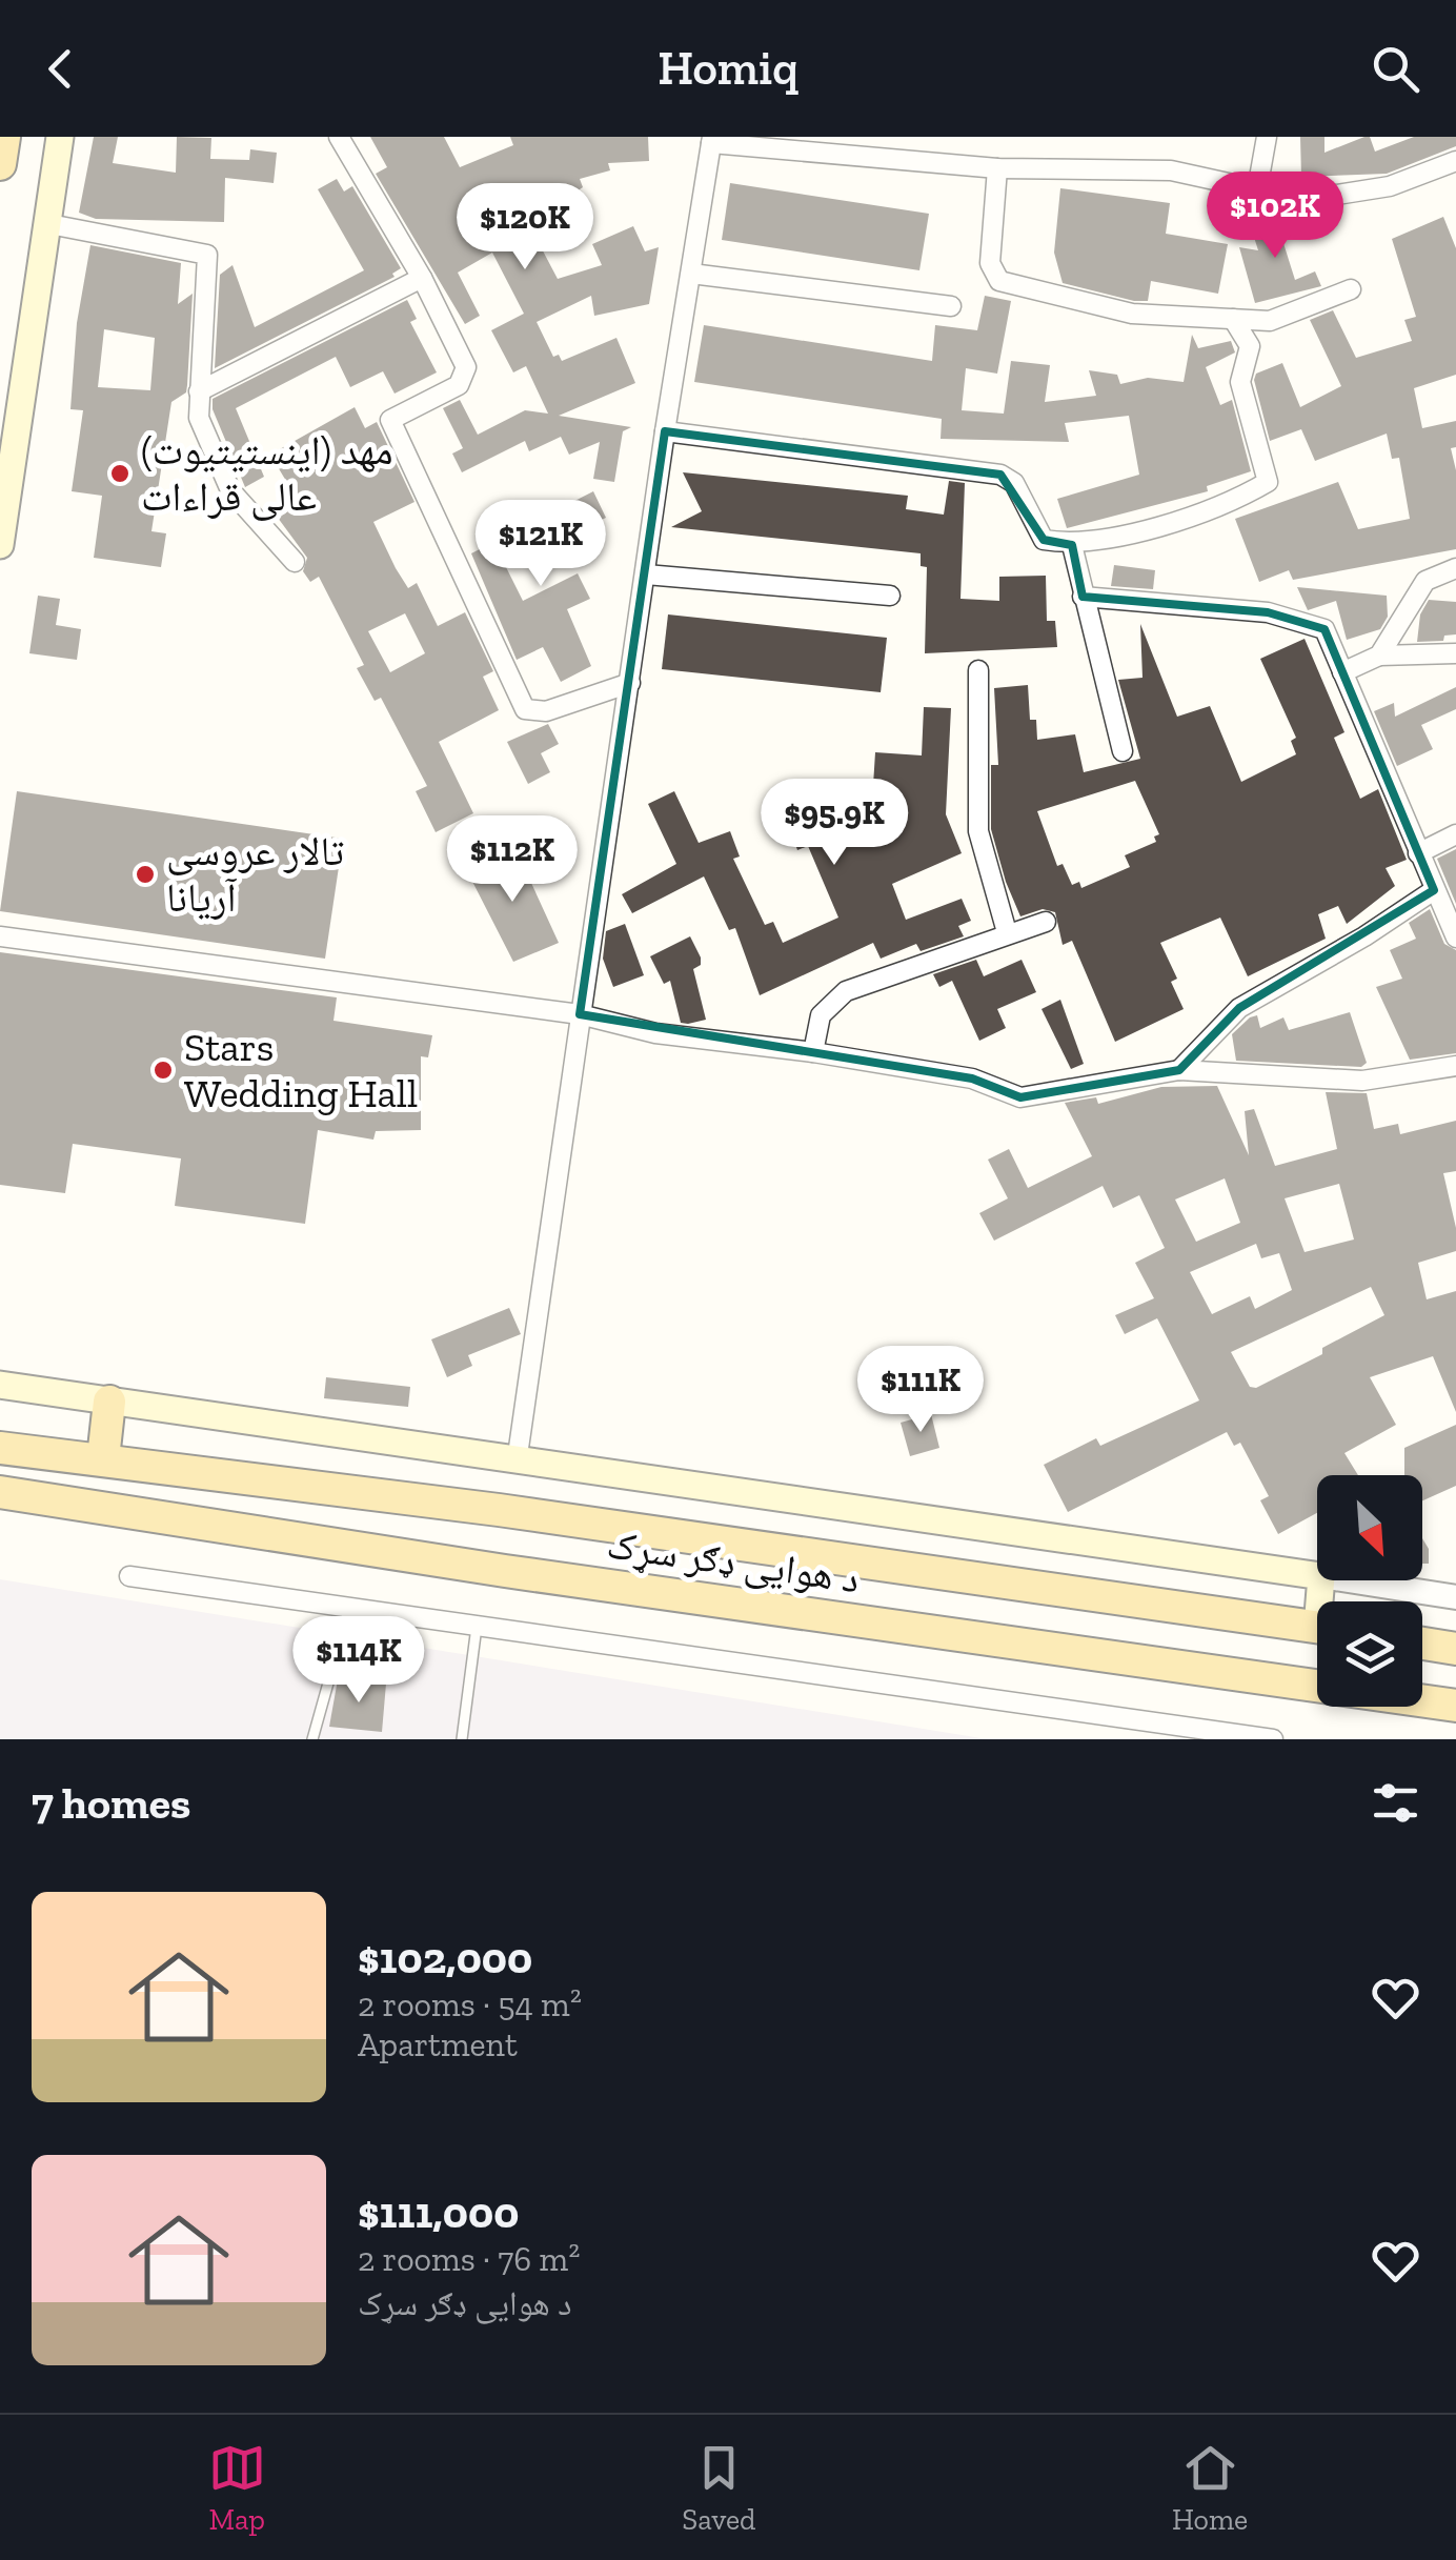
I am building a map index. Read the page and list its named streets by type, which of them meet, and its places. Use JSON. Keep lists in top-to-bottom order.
{
  "streets": {
    "main road": ["د هوایی ډګر سړک"]
  },
  "places": ["مهد (اینستیتیوت) عالی قراءات", "تالار عروسی آریانا", "Stars Wedding Hall"],
  "north": "bottom right",
  "page": {
    "header": "Homiq",
    "price": [
      "$102K",
      "$120K",
      "$121K",
      "$95.9K",
      "$112K",
      "$111K",
      "$114K"
    ],
    "heading": "7 homes",
    "list": [
      {
        "name": "$102,000",
        "note": "2 rooms · 54 m² · Apartment"
      },
      {
        "name": "$111,000",
        "note": "2 rooms · 76 m² · د هوایی ډګر سړک"
      }
    ],
    "tabs": ["Map", "Saved", "Home"]
  }
}
